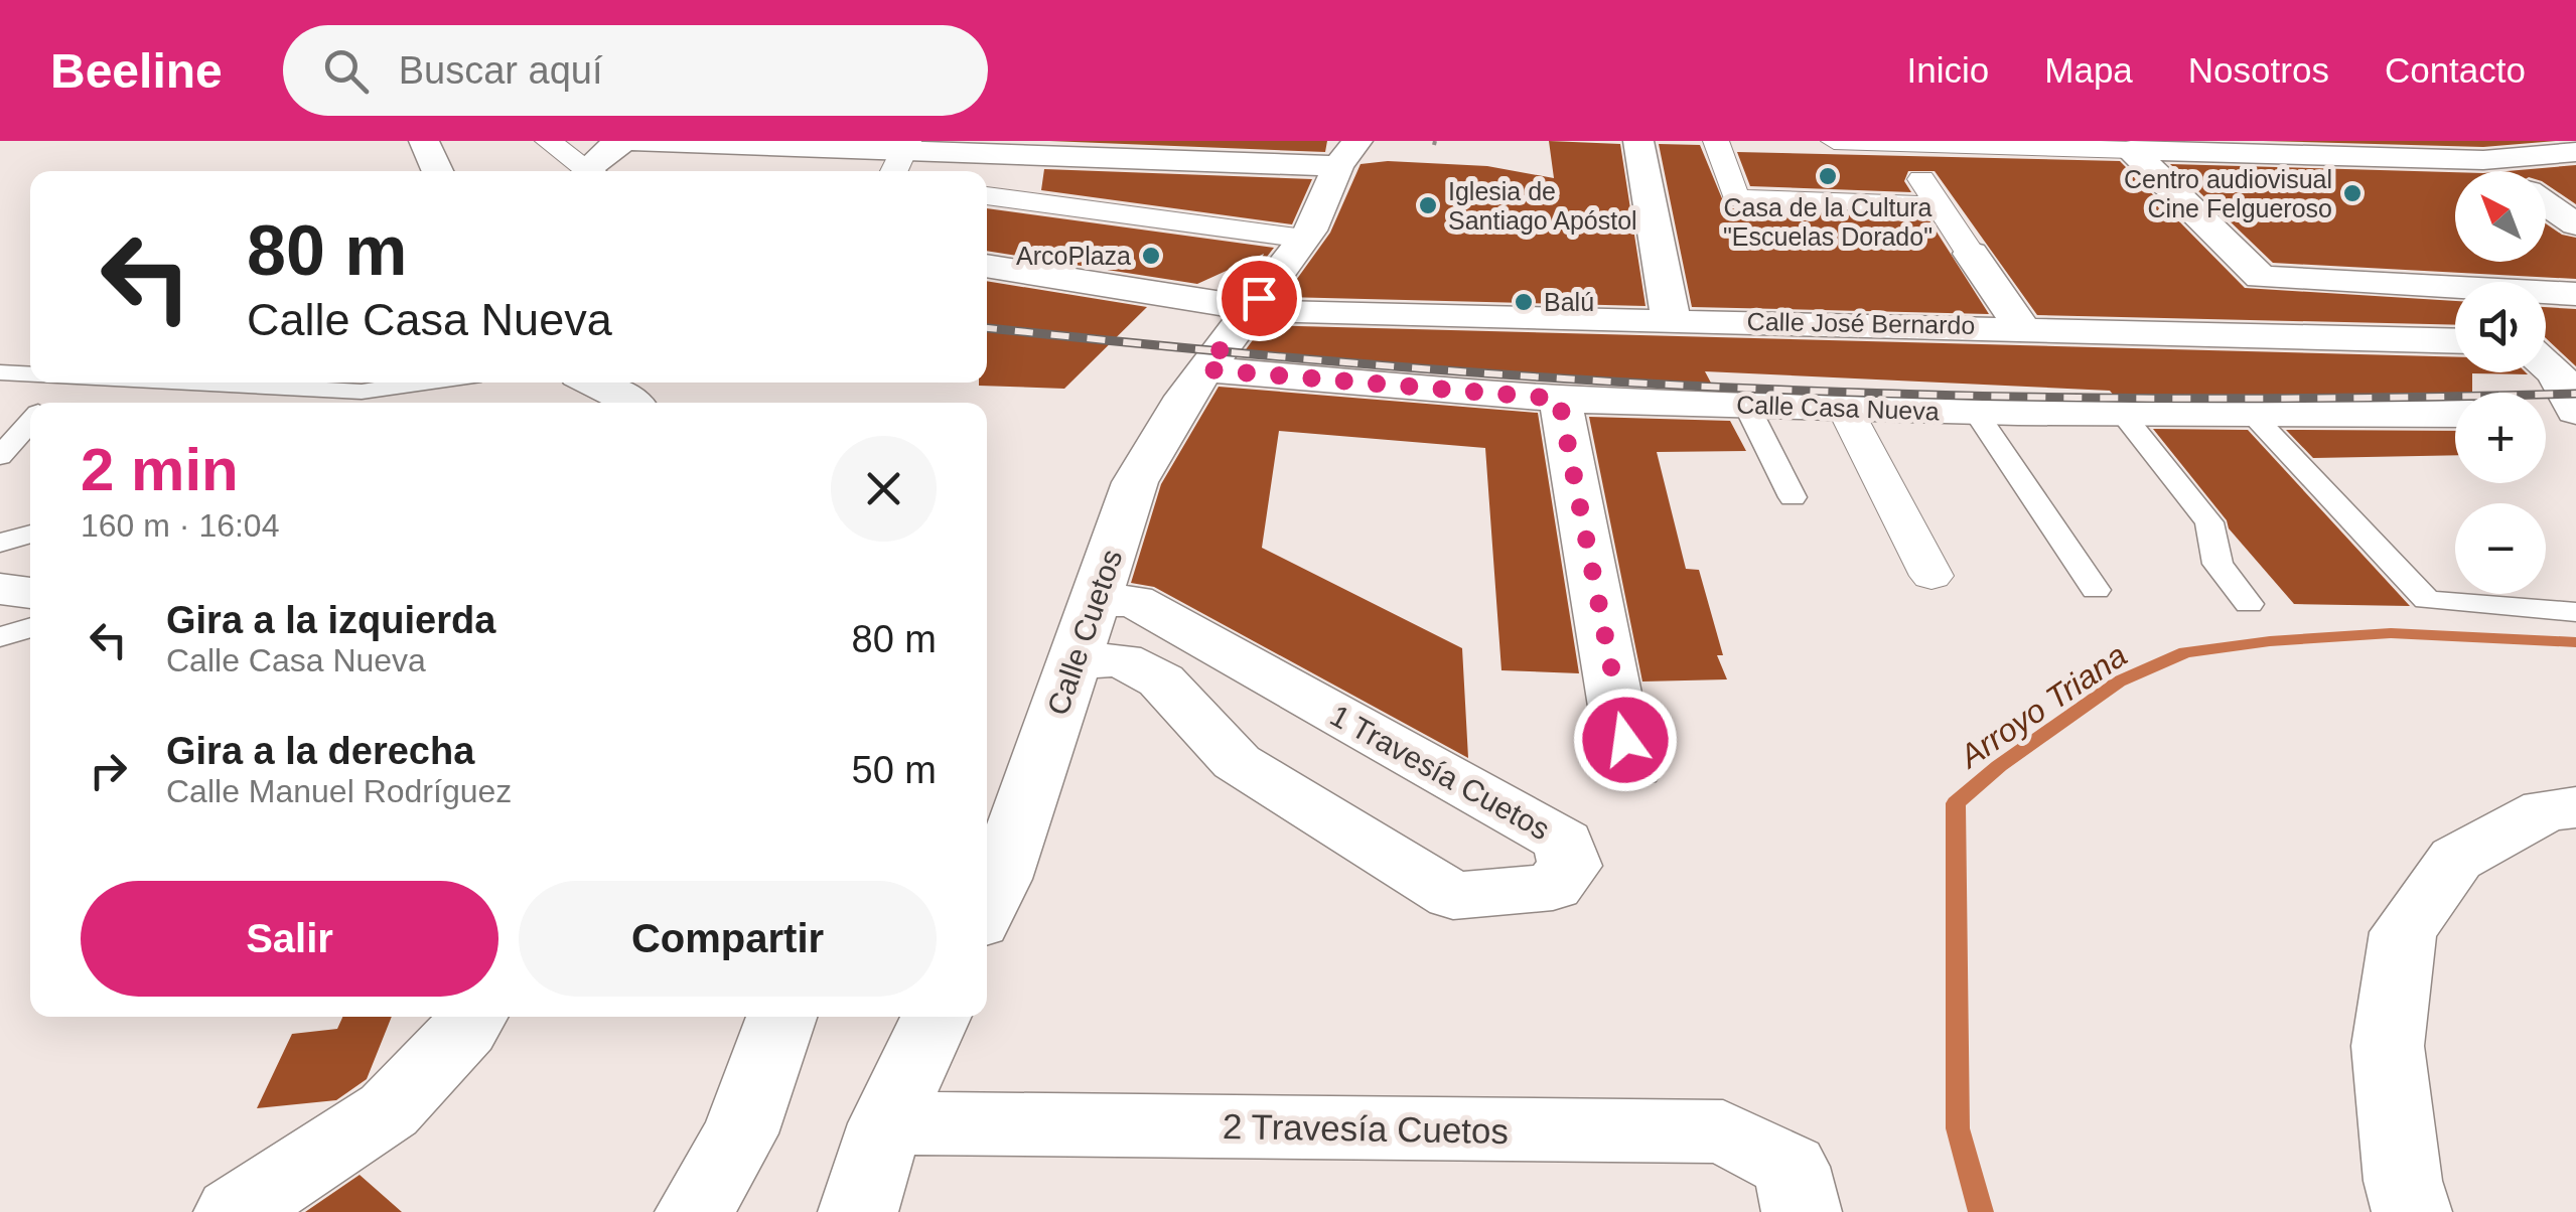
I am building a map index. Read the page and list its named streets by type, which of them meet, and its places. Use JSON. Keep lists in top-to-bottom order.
{
  "streets": {
    "street": [
      "Calle José Bernardo",
      "Calle Casa Nueva",
      "Calle Cuetos",
      "1 Travesía Cuetos",
      "2 Travesía Cuetos"
    ]
  },
  "crossings": [
    ["Calle José Bernardo", "Calle Cuetos"],
    ["Calle Casa Nueva", "Calle Cuetos"],
    ["Calle Cuetos", "1 Travesía Cuetos"]
  ],
  "water": ["Arroyo Triana"],
  "places": [
    "Casa de la Cultura \"Escuelas Dorado\"",
    "Centro audiovisual Cine Felgueroso",
    "Iglesia de Santiago Apóstol",
    "ArcoPlaza",
    "Balú"
  ],
  "north": "top left",
  "page": {
    "header": "Beeline",
    "search": "Buscar aquí",
    "nav": [
      "Inicio",
      "Mapa",
      "Nosotros",
      "Contacto"
    ],
    "map_buttons": ["+", "−"],
    "turn": ["80 m", "Calle Casa Nueva"],
    "heading": ["2 min", "160 m · 16:04"],
    "list": [
      {
        "name": "Gira a la izquierda",
        "note": "Calle Casa Nueva",
        "value": "80 m"
      },
      {
        "name": "Gira a la derecha",
        "note": "Calle Manuel Rodríguez",
        "value": "50 m"
      }
    ],
    "buttons": ["Salir", "Compartir"]
  }
}
